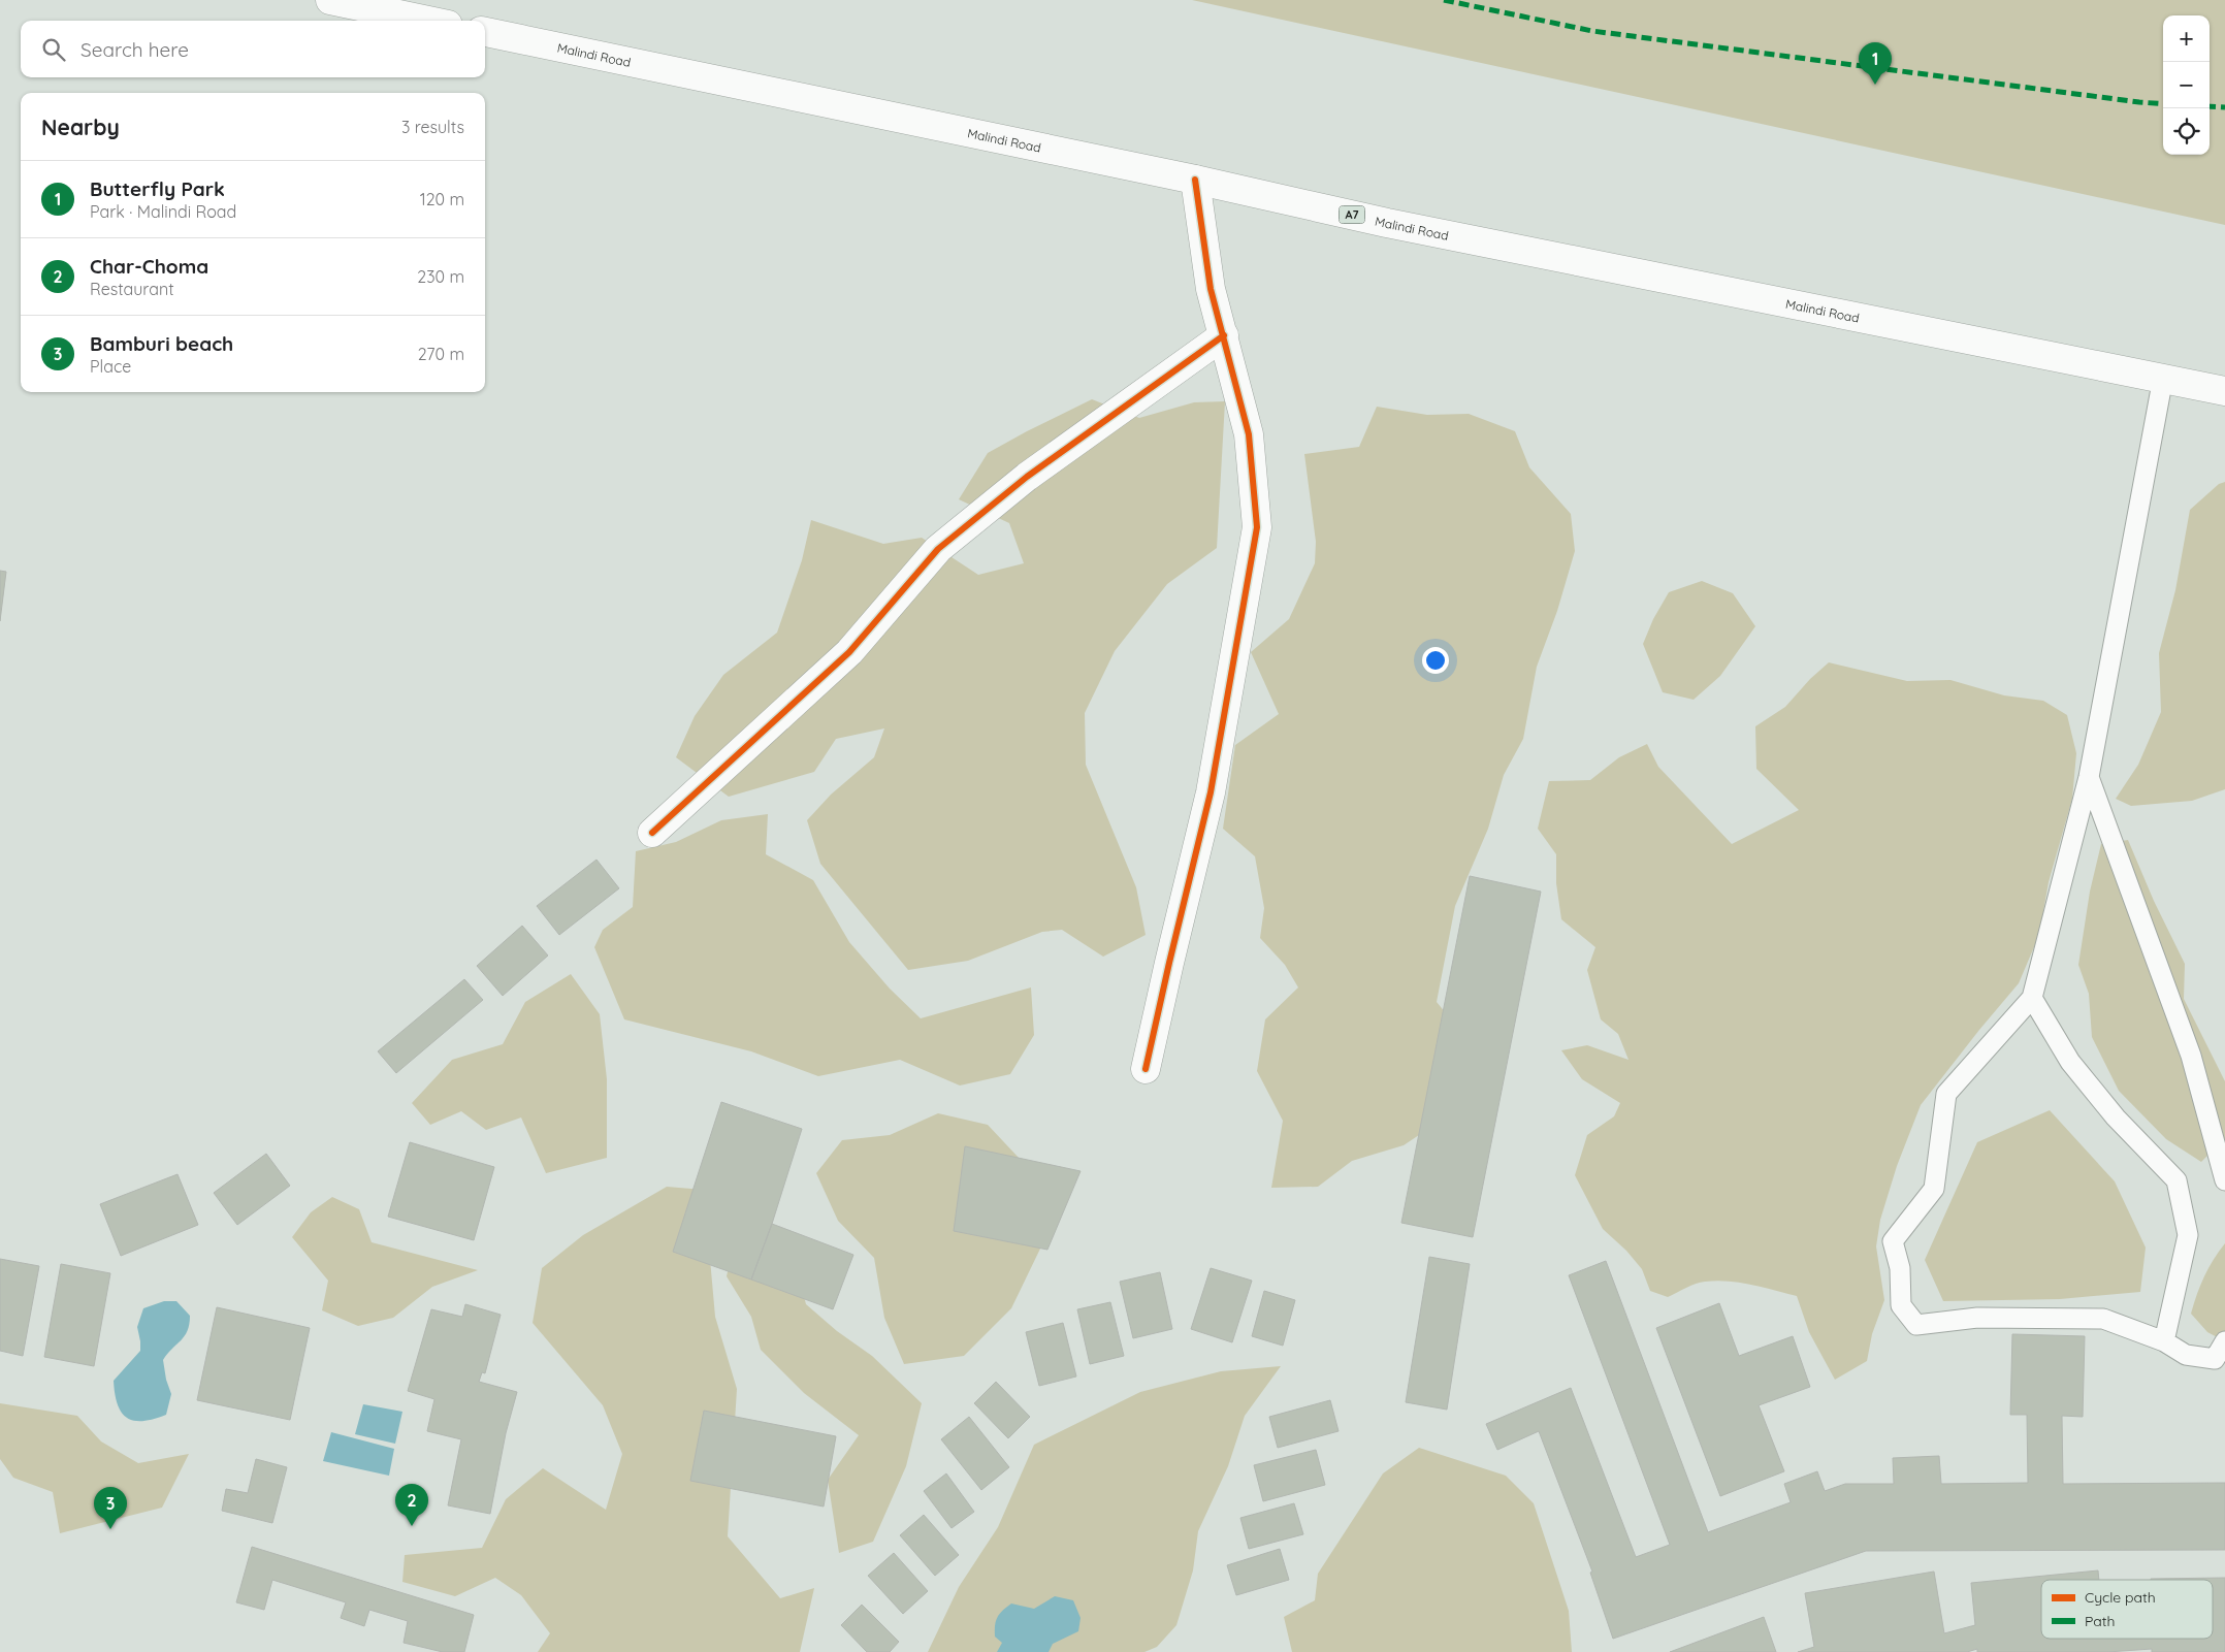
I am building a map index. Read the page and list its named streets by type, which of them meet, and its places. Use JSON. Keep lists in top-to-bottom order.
{
  "streets": {
    "main road": ["Malindi Road", "A7"]
  },
  "legend": ["Cycle path", "Path"],
  "page": {
    "map_buttons": ["+", "−"],
    "search": "Search here",
    "pins": ["1", "2", "3"],
    "heading": ["Nearby", "3 results"],
    "list": [
      {
        "mark": "1",
        "name": "Butterfly Park",
        "note": "Park · Malindi Road",
        "value": "120 m"
      },
      {
        "mark": "2",
        "name": "Char-Choma",
        "note": "Restaurant",
        "value": "230 m"
      },
      {
        "mark": "3",
        "name": "Bamburi beach",
        "note": "Place",
        "value": "270 m"
      }
    ]
  }
}
